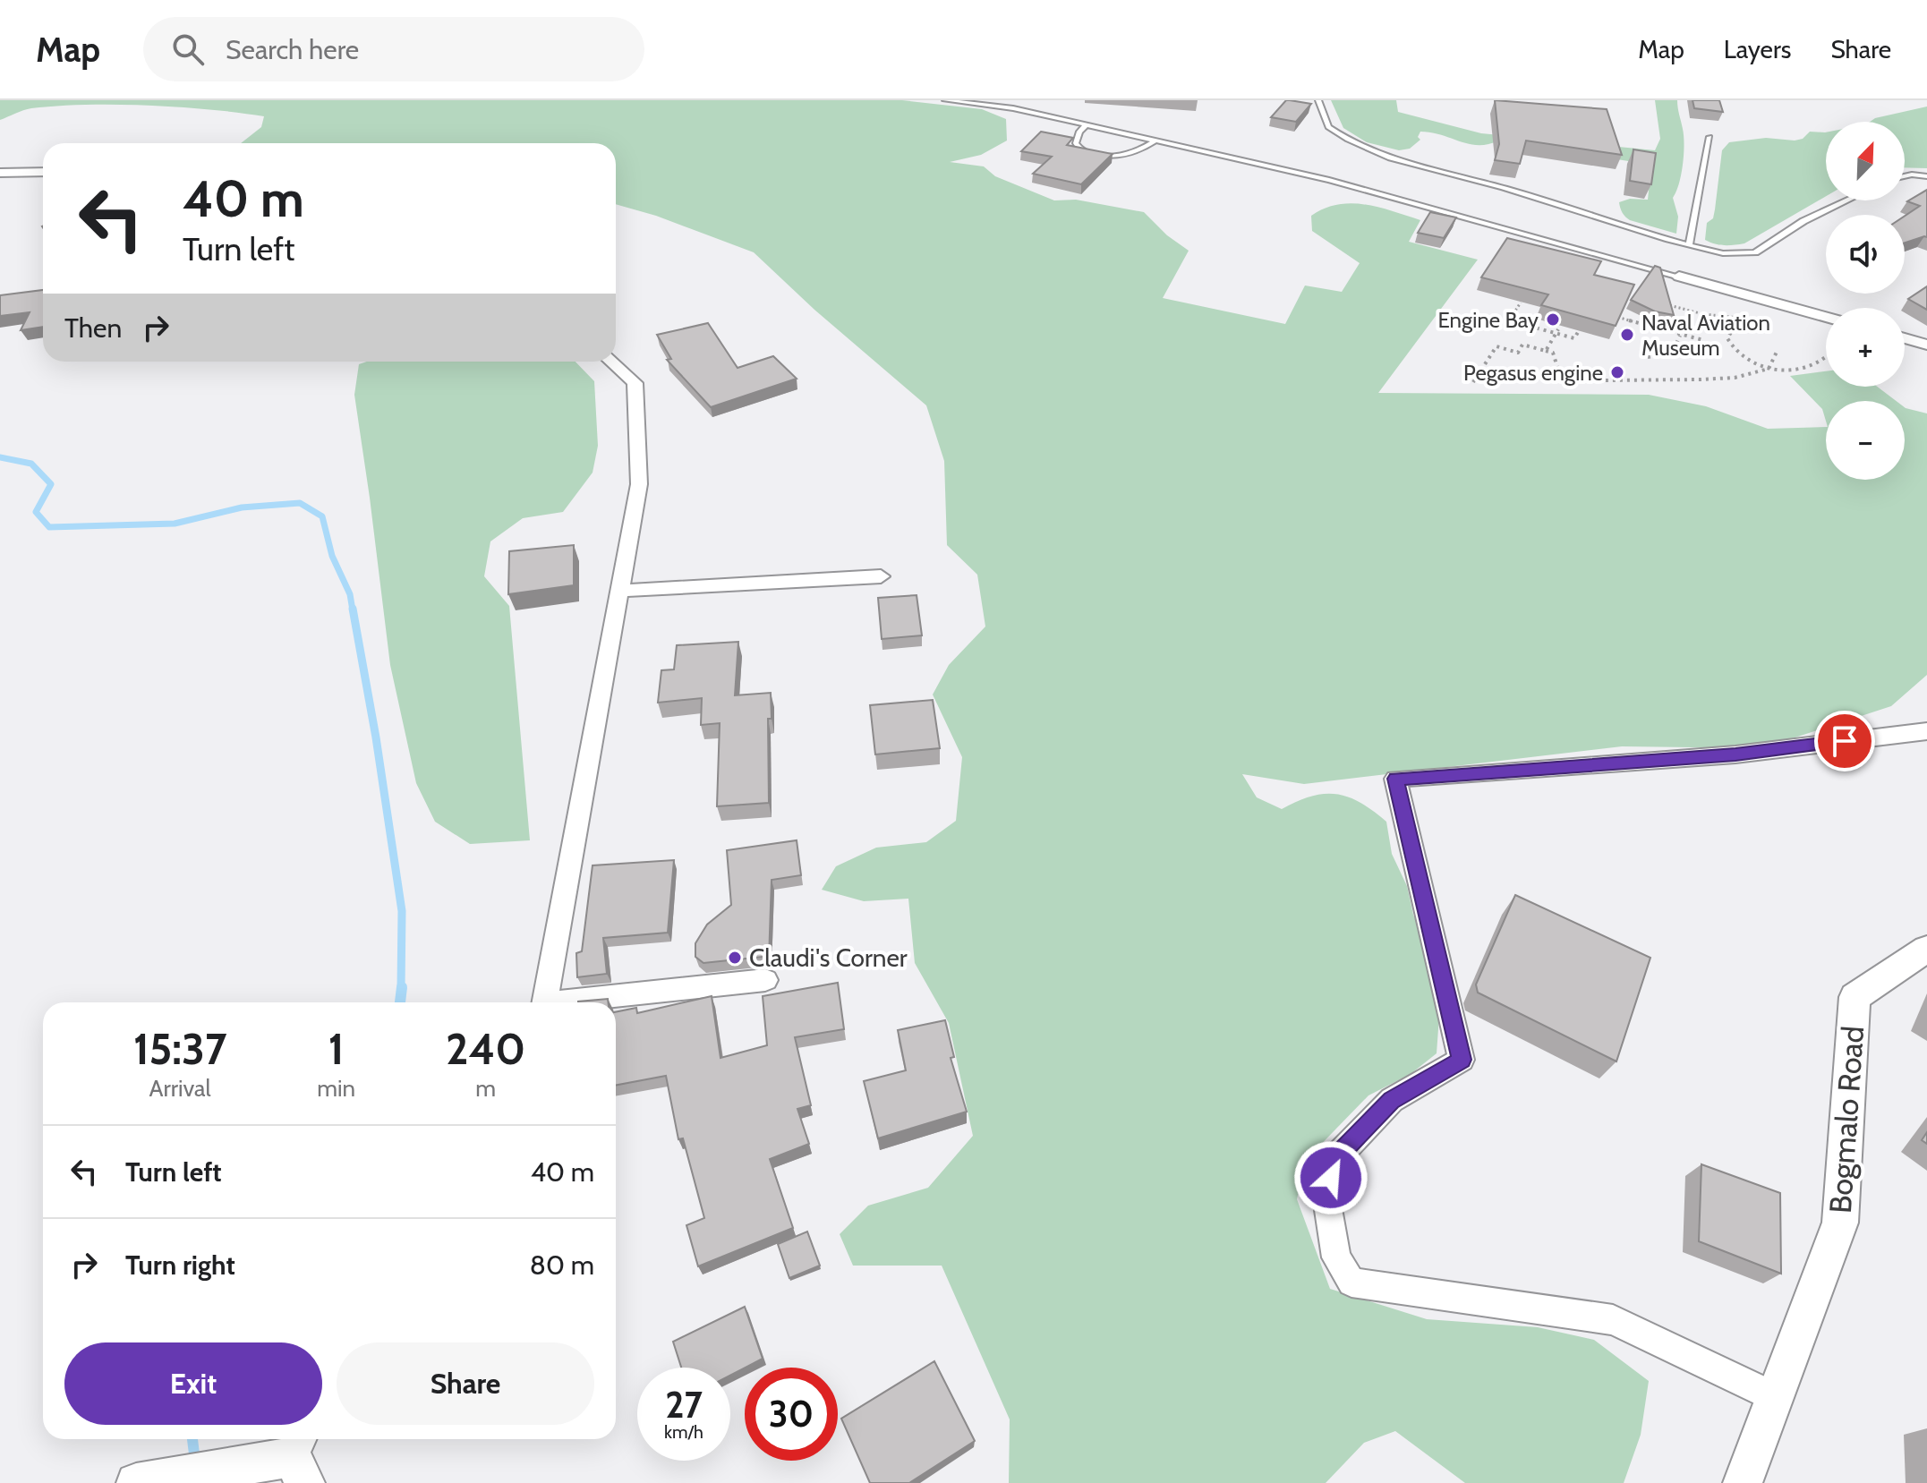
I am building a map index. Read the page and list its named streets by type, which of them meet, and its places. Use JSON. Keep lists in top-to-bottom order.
{
  "streets": {
    "street": ["Bogmalo Road"]
  },
  "places": [
    "Engine Bay",
    "Naval Aviation Museum",
    "Pegasus engine",
    "Claudi's Corner"
  ],
  "north": "top right",
  "page": {
    "header": "Map",
    "search": "Search here",
    "nav": ["Map", "Layers", "Share"],
    "map_buttons": ["+", "−"],
    "turn": ["40 m", "Turn left"],
    "then": "Then",
    "eta": [
      "15:37",
      "Arrival",
      "1",
      "min",
      "240",
      "m"
    ],
    "list": [
      {
        "name": "Turn left",
        "value": "40 m"
      },
      {
        "name": "Turn right",
        "value": "80 m"
      }
    ],
    "buttons": ["Exit", "Share"],
    "speed": "27 km/h",
    "limit": "30"
  }
}
